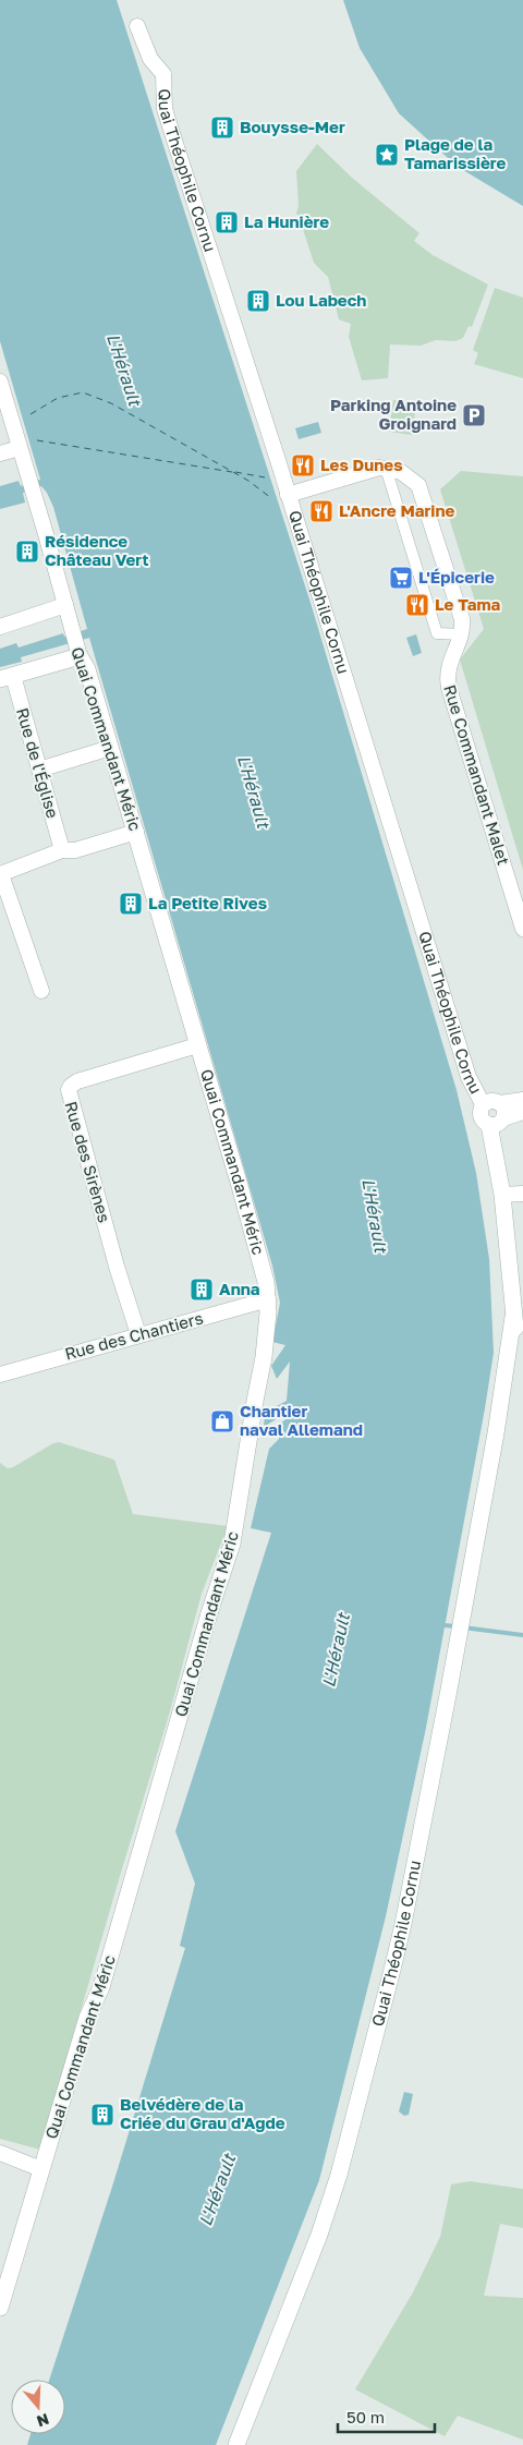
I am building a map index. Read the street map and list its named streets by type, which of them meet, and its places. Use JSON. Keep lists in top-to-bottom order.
{
  "streets": {
    "street": [
      "Quai Théophile Cornu",
      "Quai Commandant Méric",
      "Rue de l'Église",
      "Rue Commandant Malet",
      "Rue des Sirènes",
      "Rue des Chantiers"
    ]
  },
  "crossings": [
    ["Quai Commandant Méric", "Rue des Sirènes"],
    ["Quai Commandant Méric", "Rue des Chantiers"],
    ["Rue des Sirènes", "Rue des Chantiers"]
  ],
  "water": ["L'Hérault"],
  "places": {
    "building": [
      "Bouysse-Mer",
      "La Hunière",
      "Lou Labech",
      "Résidence Château Vert",
      "La Petite Rives",
      "Anna",
      "Belvédère de la Criée du Grau d'Agde"
    ],
    "place": ["Plage de la Tamarissière"],
    "parking": ["Parking Antoine Groignard"],
    "restaurant": ["Les Dunes", "L'Ancre Marine", "Le Tama"],
    "supermarket": ["L'Épicerie"],
    "shop": ["Chantier naval Allemand"]
  },
  "scale_bar": "50 m",
  "north": "bottom"
}
